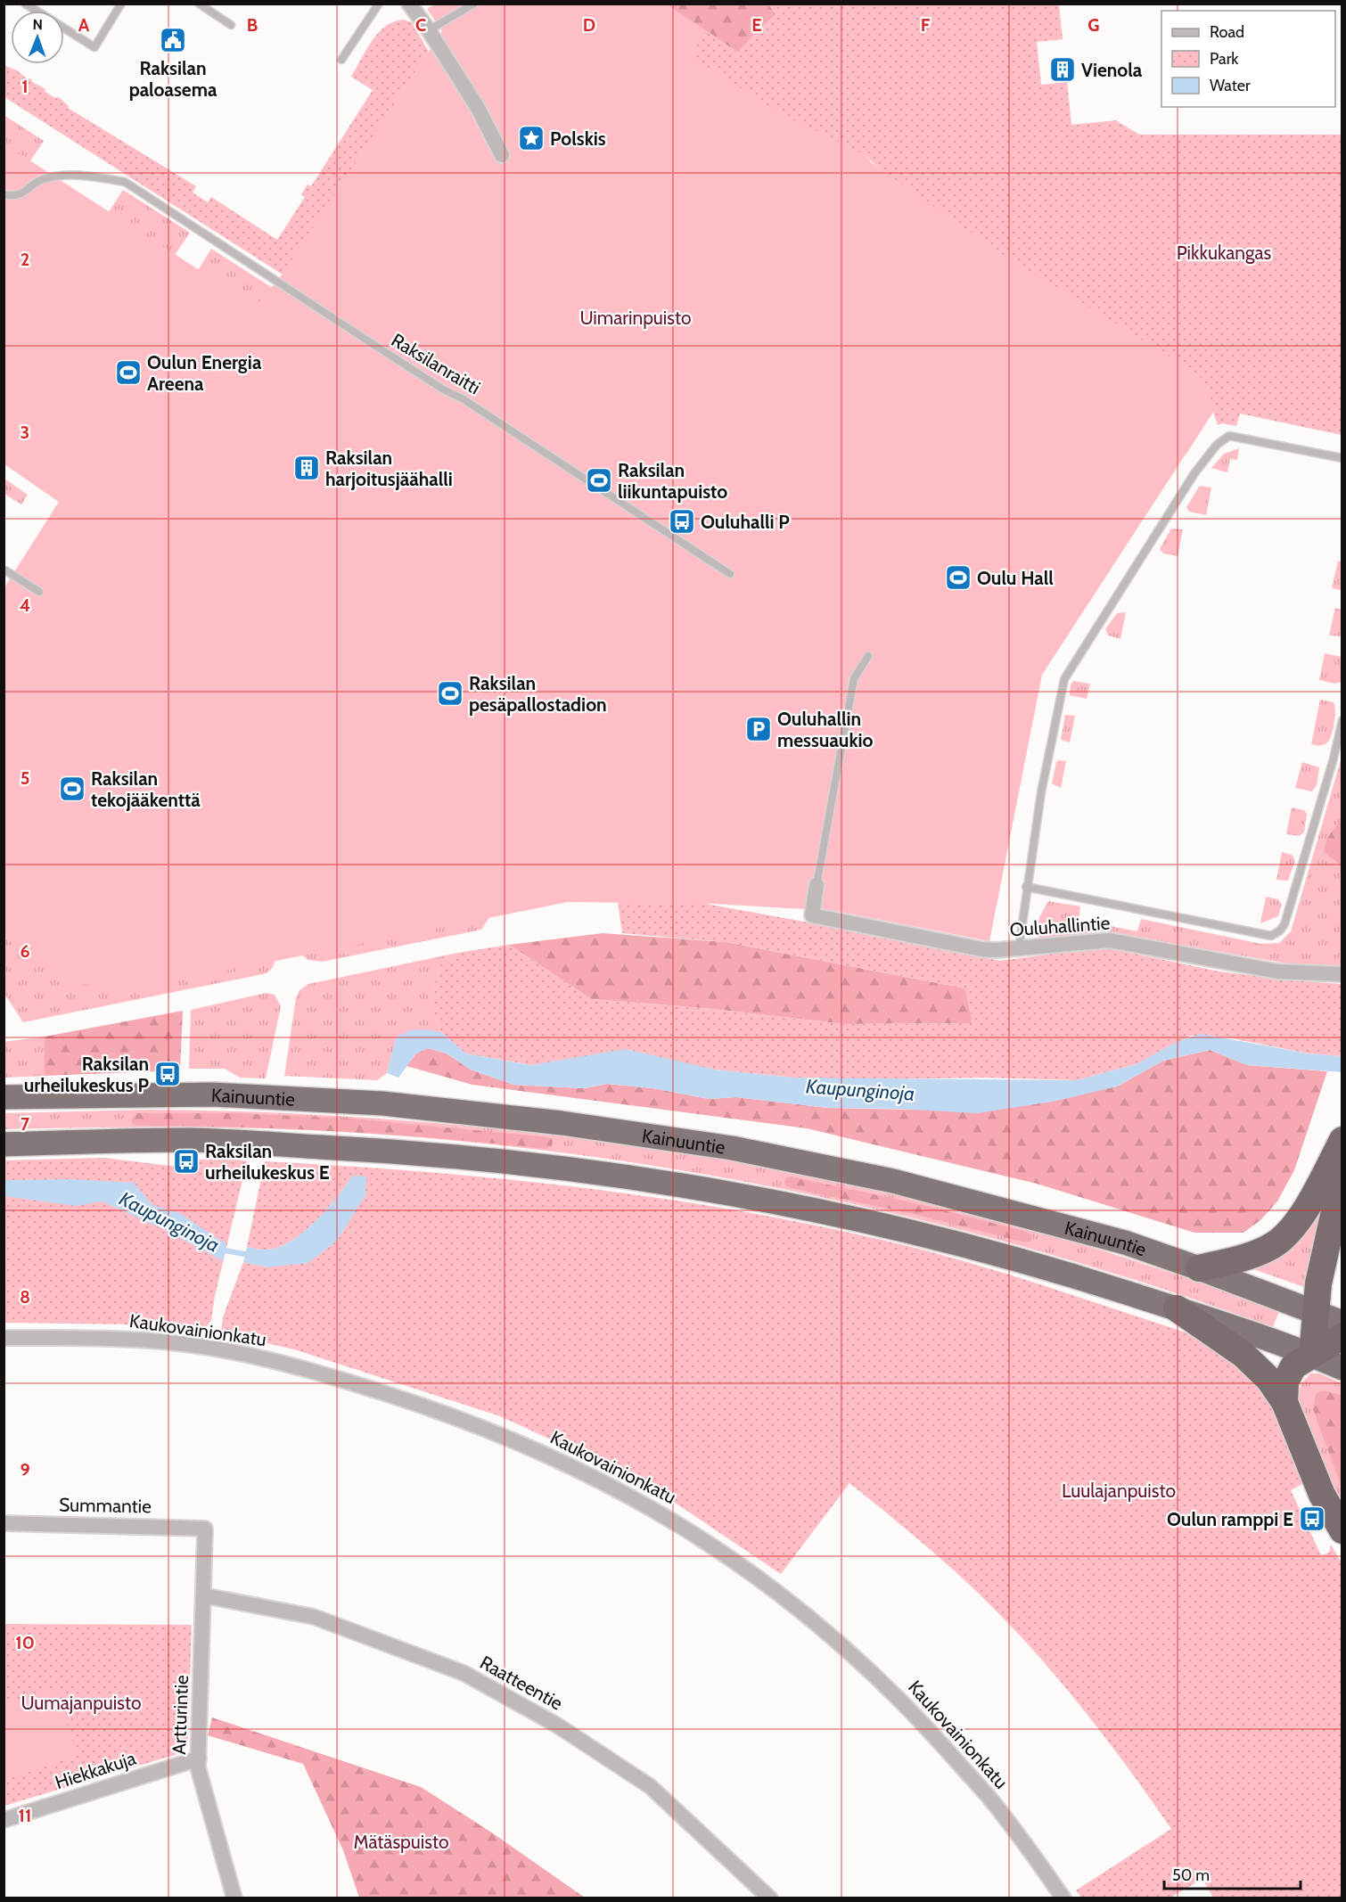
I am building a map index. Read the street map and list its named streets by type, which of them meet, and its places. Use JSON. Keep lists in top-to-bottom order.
{
  "streets": {
    "highway": ["Kainuuntie"],
    "street": [
      "Ouluhallintie",
      "Kaukovainionkatu",
      "Summantie",
      "Raatteentie",
      "Artturintie",
      "Hiekkakuja"
    ],
    "lane": ["Raksilanraitti"]
  },
  "crossings": [
    ["Summantie", "Artturintie"],
    ["Raatteentie", "Artturintie"],
    ["Artturintie", "Hiekkakuja"]
  ],
  "water": ["Kaupunginoja"],
  "parks": [
    "Pikkukangas",
    "Uimarinpuisto",
    "Luulajanpuisto",
    "Uumajanpuisto",
    "Mätäspuisto"
  ],
  "places": {
    "public building": ["Raksilan paloasema"],
    "building": ["Vienola", "Raksilan harjoitusjäähalli"],
    "place": ["Polskis"],
    "sports": [
      "Oulun Energia Areena",
      "Raksilan liikuntapuisto",
      "Oulu Hall",
      "Raksilan pesäpallostadion",
      "Raksilan tekojääkenttä"
    ],
    "bus stop": [
      "Ouluhalli P",
      "Raksilan urheilukeskus P",
      "Raksilan urheilukeskus E",
      "Oulun ramppi E"
    ],
    "parking": ["Ouluhallin messuaukio"]
  },
  "legend": ["Road", "Park", "Water"],
  "scale_bar": "50 m",
  "north": "top",
  "grid": {
    "columns": [
      "A",
      "B",
      "C",
      "D",
      "E",
      "F",
      "G"
    ],
    "rows": [
      "1",
      "2",
      "3",
      "4",
      "5",
      "6",
      "7",
      "8",
      "9",
      "10",
      "11"
    ]
  }
}
